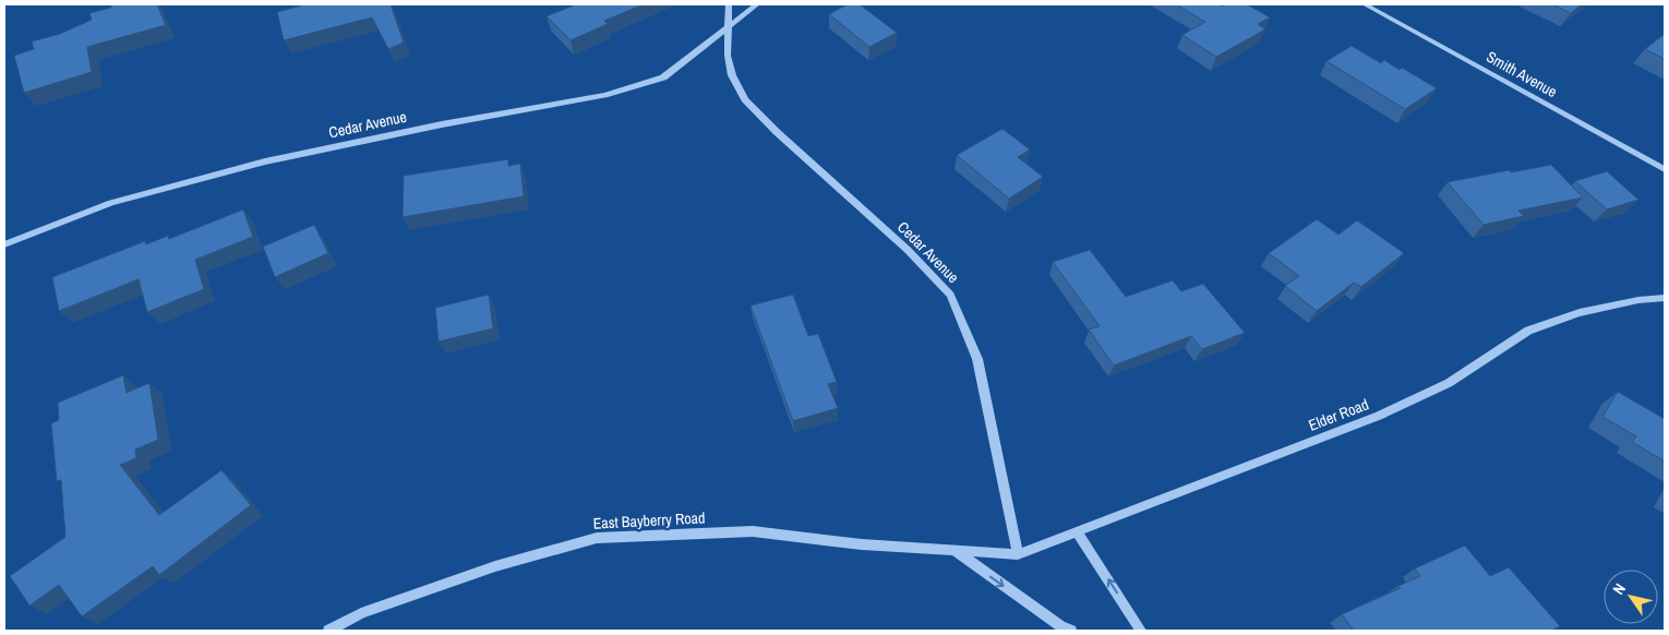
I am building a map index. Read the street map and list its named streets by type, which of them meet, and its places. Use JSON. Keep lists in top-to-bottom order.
{
  "streets": {
    "street": [
      "Smith Avenue",
      "Cedar Avenue",
      "Elder Road",
      "East Bayberry Road"
    ]
  },
  "crossings": [
    ["Cedar Avenue", "Elder Road"],
    ["Cedar Avenue", "East Bayberry Road"],
    ["Elder Road", "East Bayberry Road"]
  ],
  "north": "top left"
}
